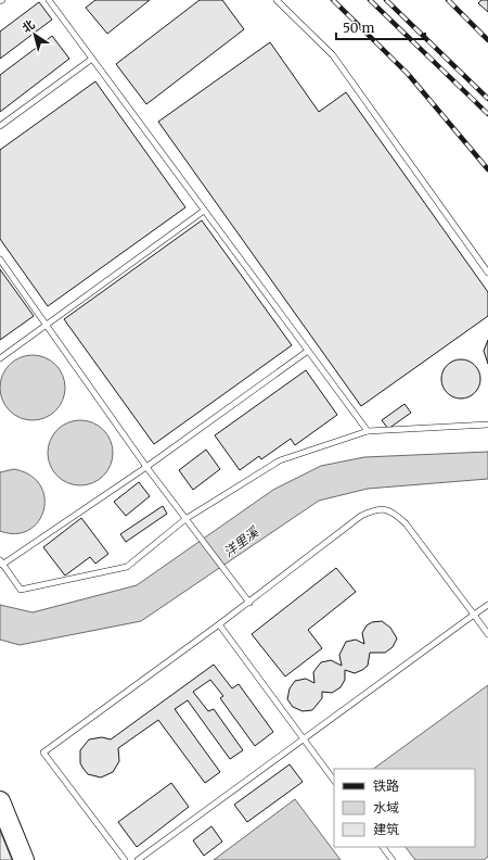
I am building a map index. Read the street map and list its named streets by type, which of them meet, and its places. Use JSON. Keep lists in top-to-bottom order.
{
  "water": ["洋里溪"],
  "legend": ["铁路", "水域", "建筑"],
  "scale_bar": "50 m",
  "north": "top left"
}
